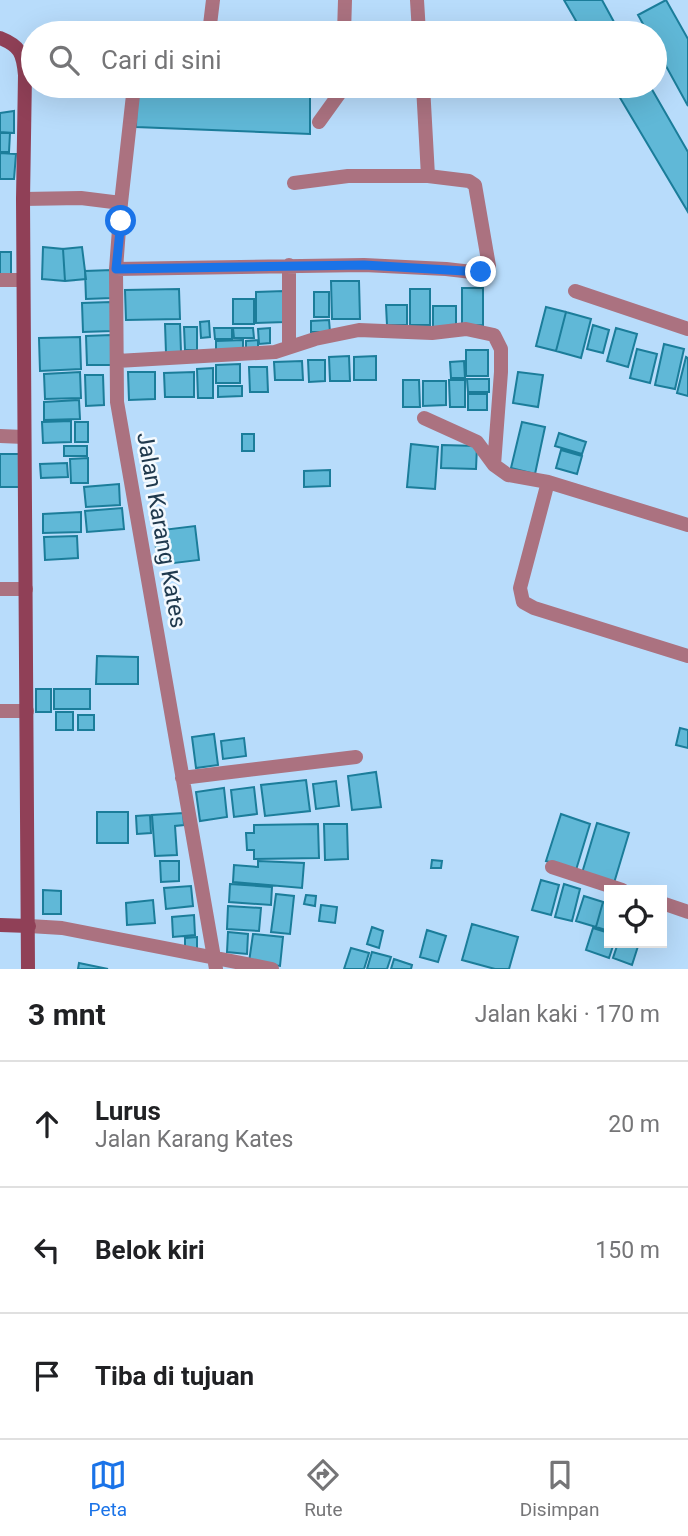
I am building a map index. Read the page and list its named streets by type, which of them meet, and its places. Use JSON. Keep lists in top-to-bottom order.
{
  "streets": {
    "street": ["Jalan Karang Kates"]
  },
  "page": {
    "search": "Cari di sini",
    "heading": ["3 mnt", "Jalan kaki · 170 m"],
    "list": [
      ["Lurus", "Jalan Karang Kates", "20 m"],
      ["Belok kiri", "150 m"],
      "Tiba di tujuan"
    ],
    "nav": ["Peta", "Rute", "Disimpan"]
  }
}
